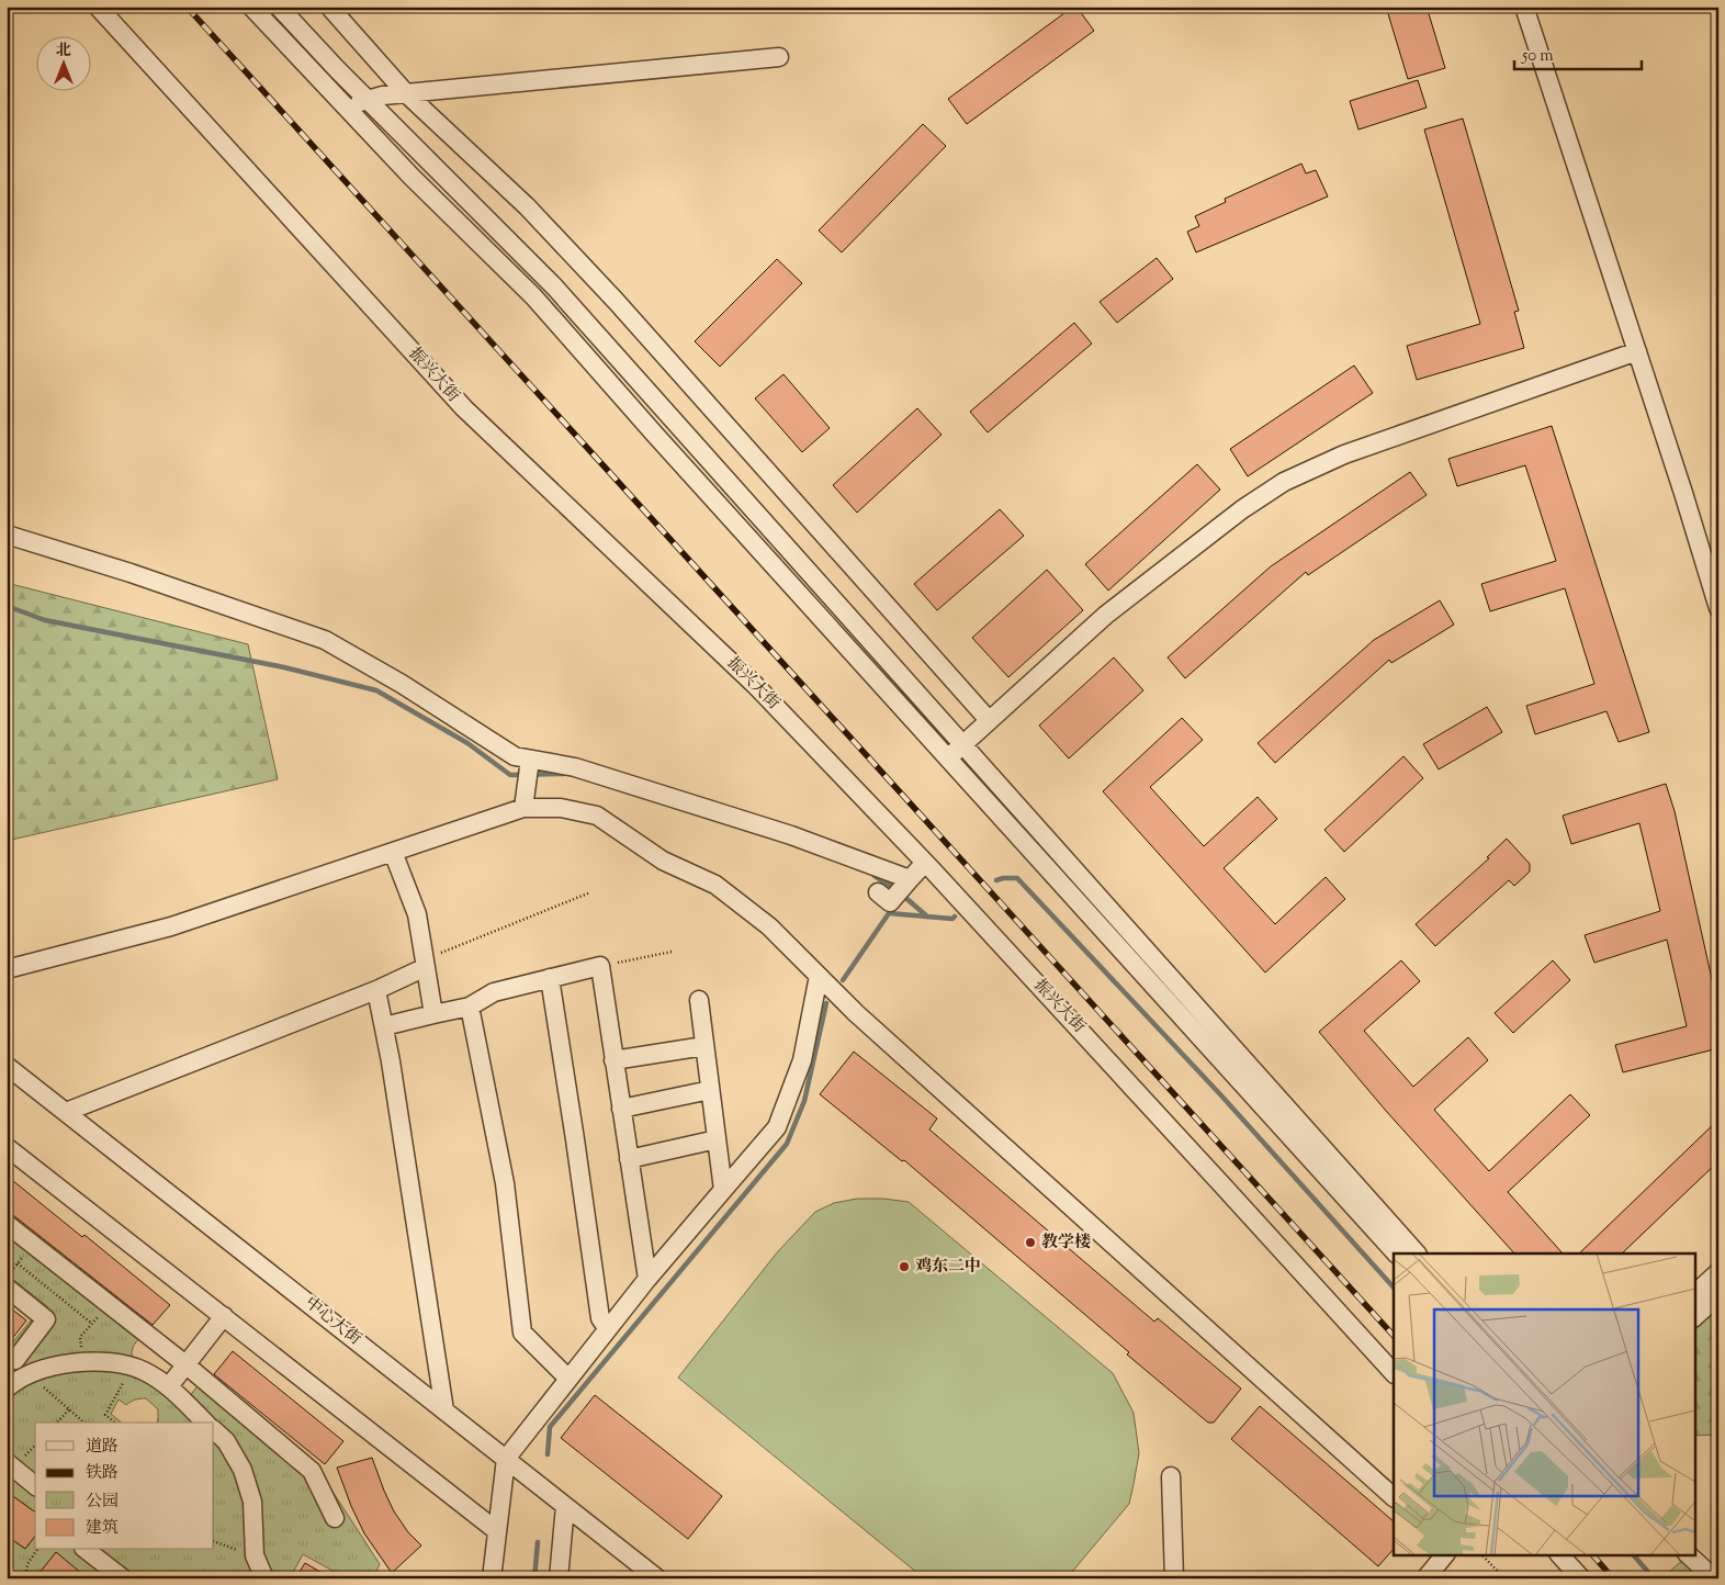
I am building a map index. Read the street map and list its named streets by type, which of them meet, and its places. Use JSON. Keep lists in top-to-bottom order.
{
  "streets": {
    "street": ["振兴大街", "中心大街"]
  },
  "places": ["教学楼", "鸡东二中"],
  "legend": [
    "道路",
    "铁路",
    "公园",
    "建筑"
  ],
  "scale_bar": "50 m",
  "north": "top"
}
